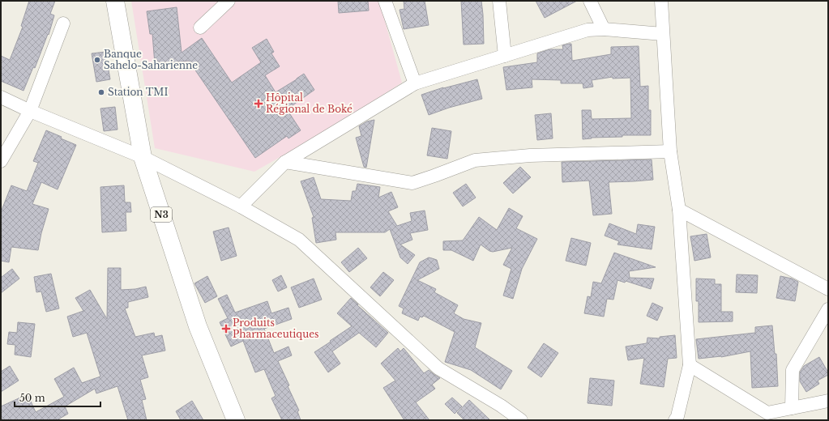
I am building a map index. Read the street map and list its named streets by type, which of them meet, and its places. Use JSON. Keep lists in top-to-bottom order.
{
  "streets": {
    "highway": ["N3"]
  },
  "places": {
    "other": ["Banque Sahelo-Saharienne", "Station TMI"],
    "health": ["Hôpital Régional de Boké", "Produits Pharmaceutiques"]
  },
  "scale_bar": "50 m"
}
